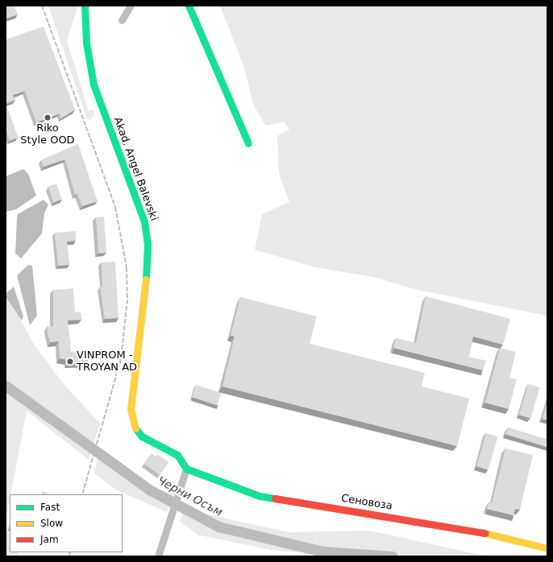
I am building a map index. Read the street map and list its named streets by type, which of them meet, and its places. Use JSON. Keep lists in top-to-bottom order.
{
  "streets": {
    "street": ["Akad. Angel Balevski", "Сеновоза"]
  },
  "crossings": [
    ["Akad. Angel Balevski", "Сеновоза"]
  ],
  "water": ["Черни Осъм"],
  "places": ["Riko Style OOD", "VINPROM - TROYAN AD"],
  "legend": ["Fast", "Slow", "Jam"]
}
